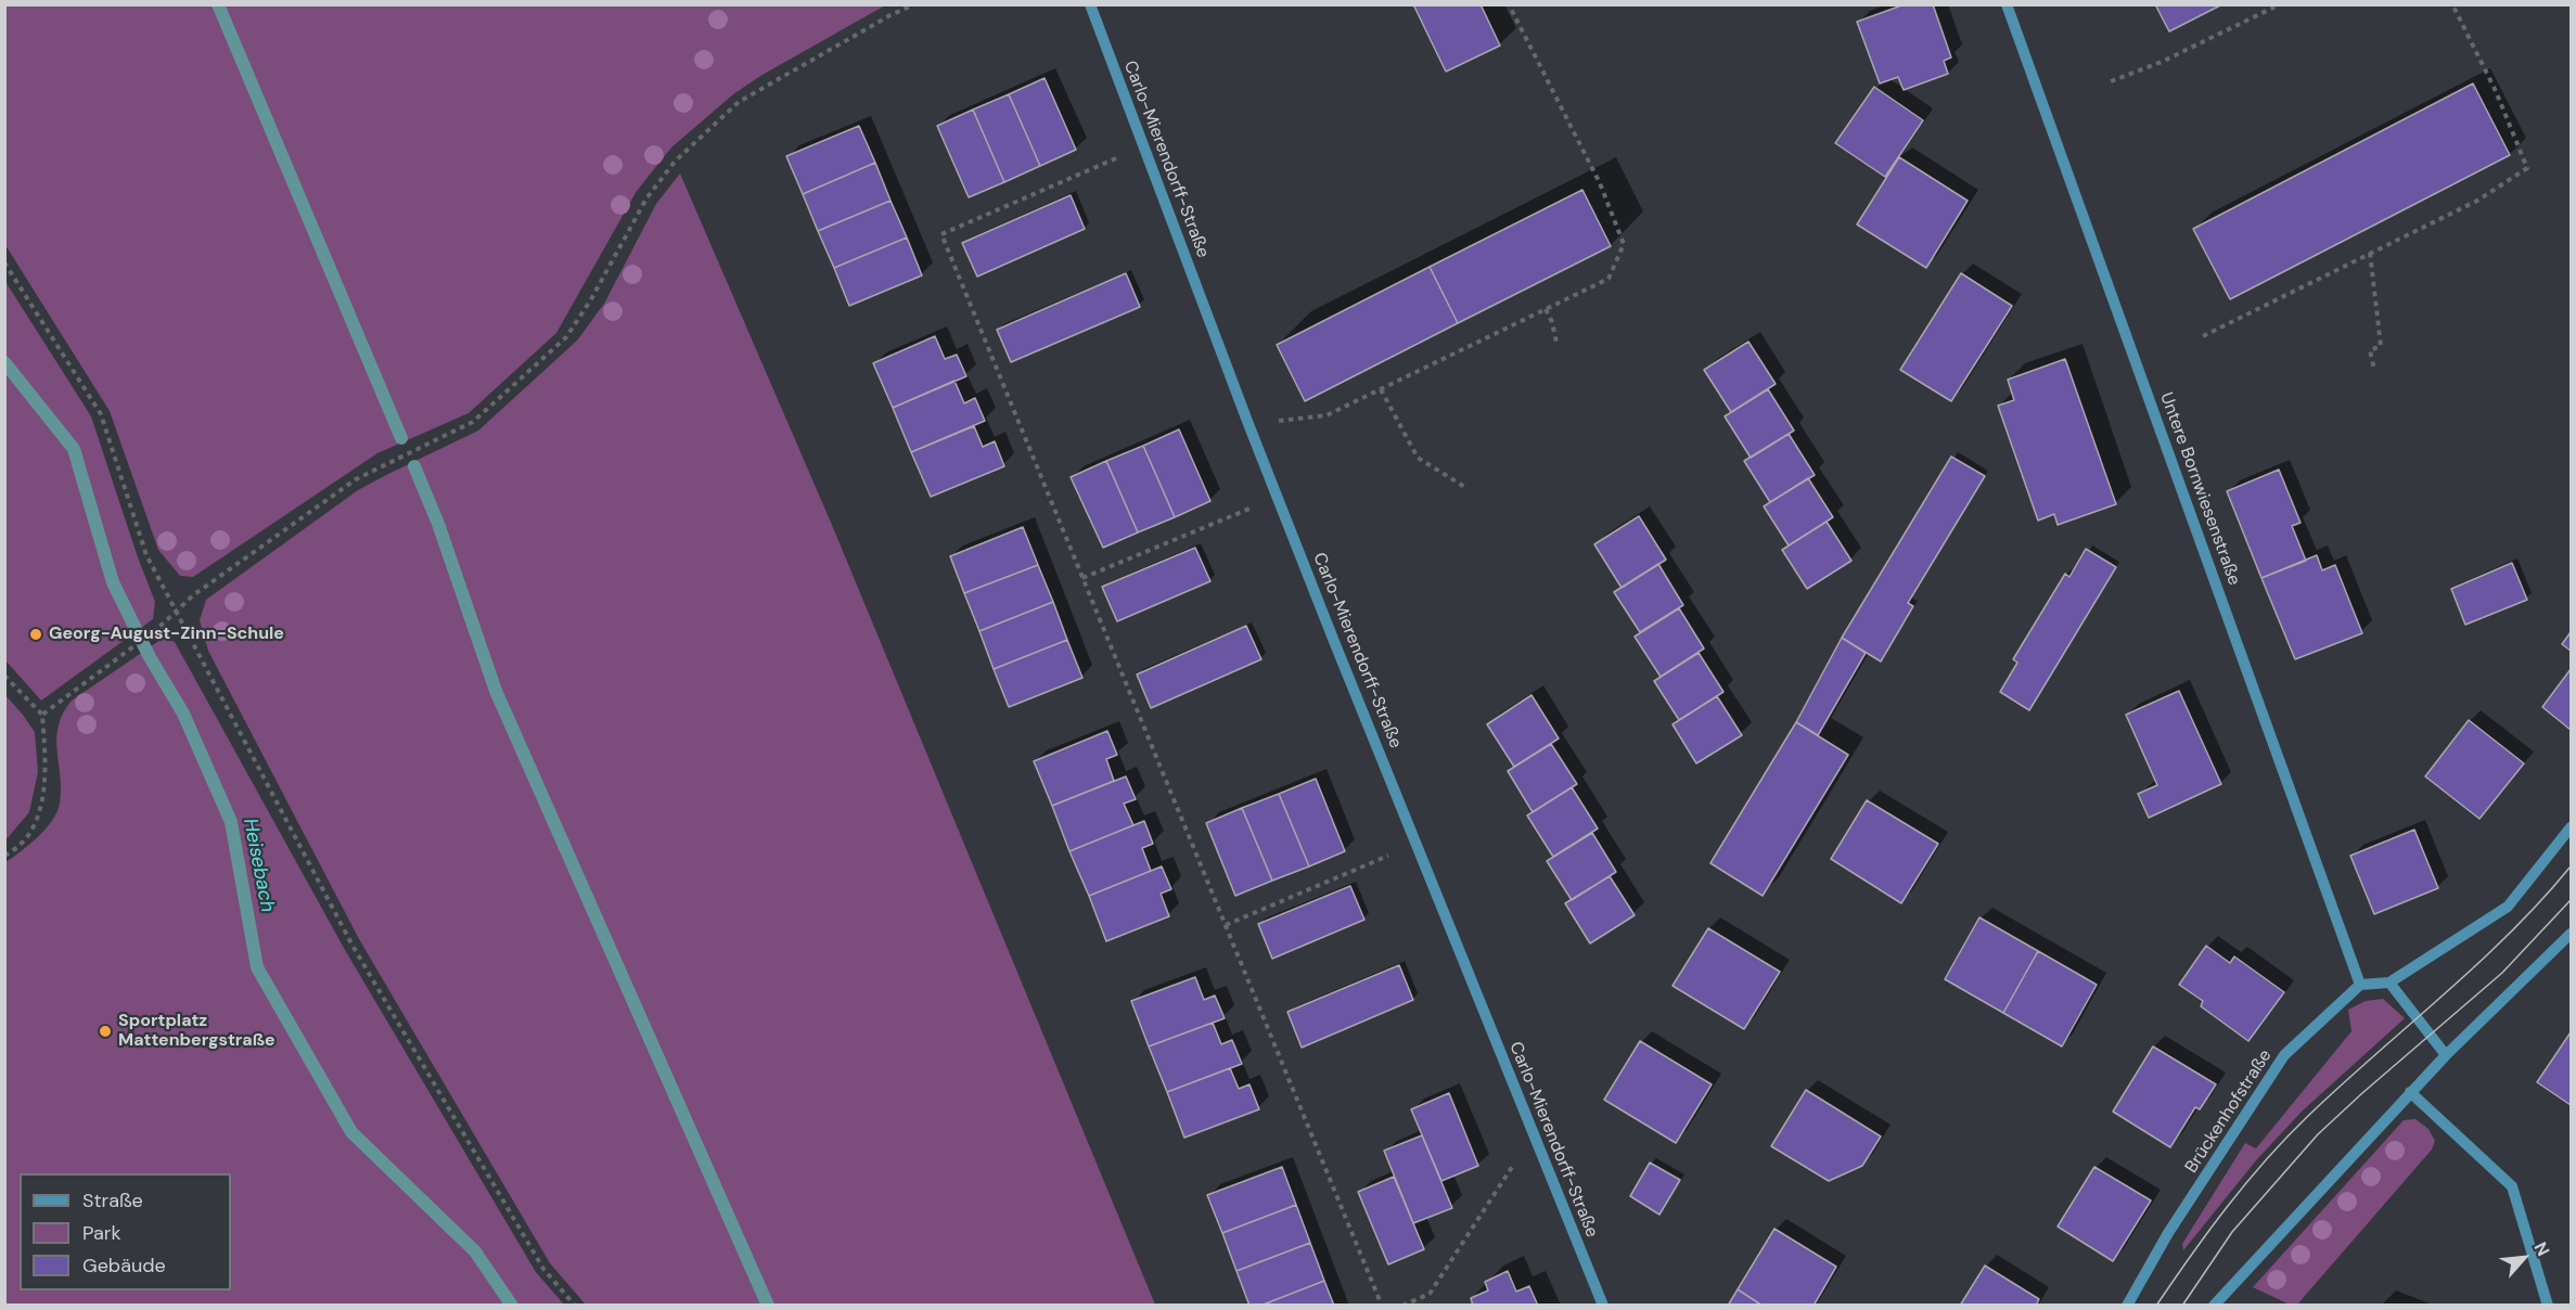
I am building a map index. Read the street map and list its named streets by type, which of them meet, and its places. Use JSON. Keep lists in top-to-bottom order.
{
  "streets": {
    "street": ["Carlo-Mierendorff-Straße", "Untere Bornwiesenstraße", "Brückenhofstraße"]
  },
  "crossings": [
    ["Untere Bornwiesenstraße", "Brückenhofstraße"]
  ],
  "water": ["Heisebach"],
  "places": ["Georg-August-Zinn-Schule", "Sportplatz Mattenbergstraße"],
  "legend": ["Straße", "Park", "Gebäude"],
  "north": "top right"
}
